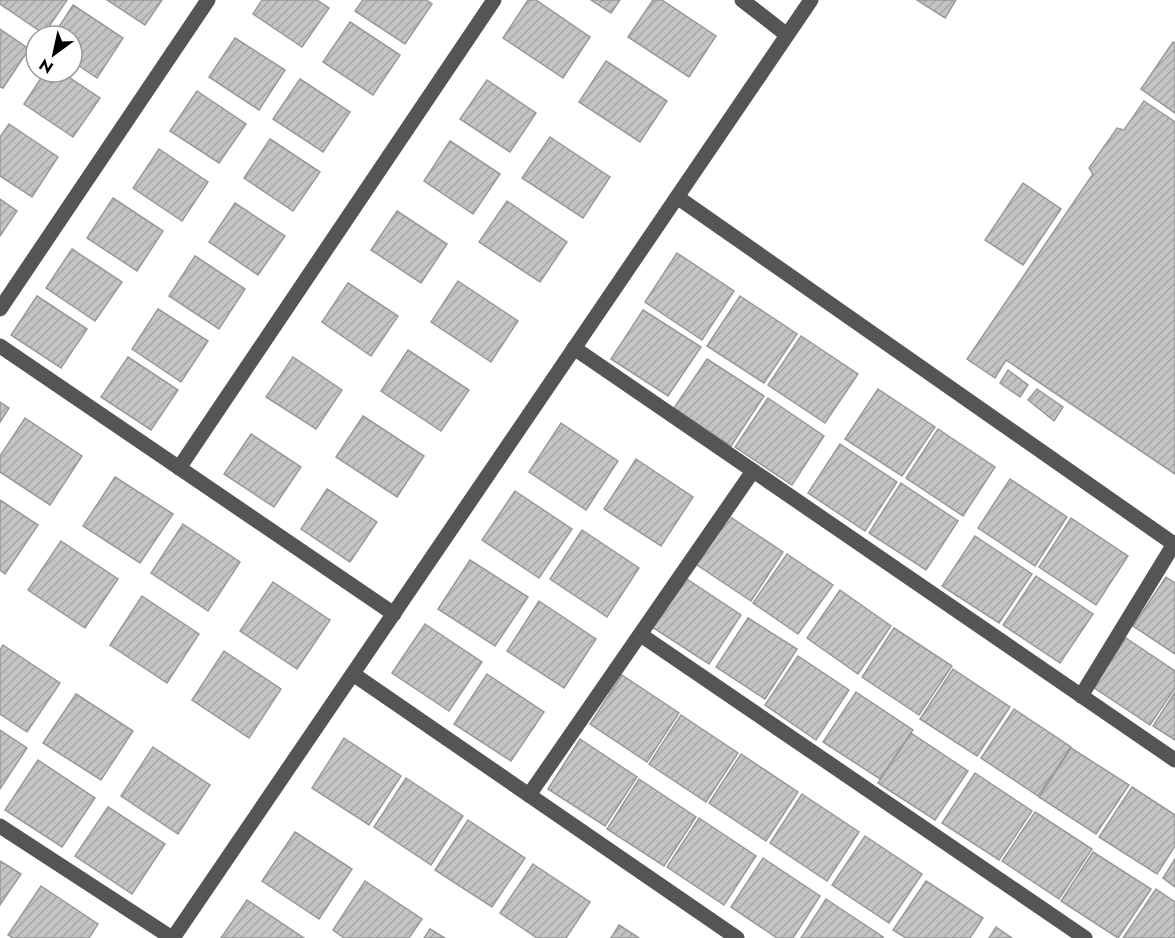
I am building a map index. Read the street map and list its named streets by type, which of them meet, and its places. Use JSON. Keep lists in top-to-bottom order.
{
  "north": "bottom left"
}
